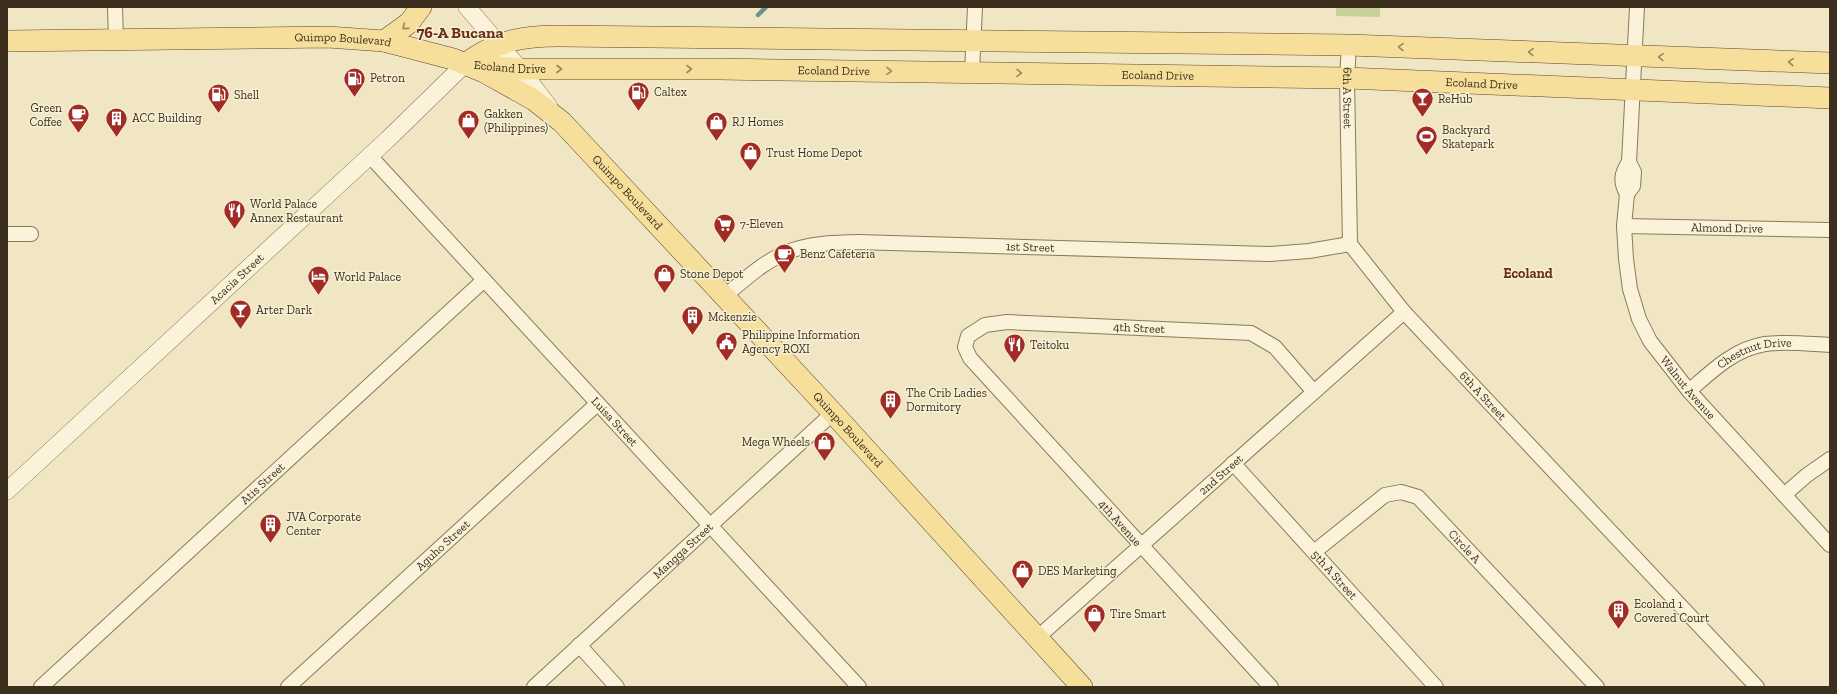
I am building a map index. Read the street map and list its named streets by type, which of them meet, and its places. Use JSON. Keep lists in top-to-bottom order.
{
  "streets": {
    "main road": ["Quimpo Boulevard", "Ecoland Drive"],
    "street": [
      "6th A Street",
      "Almond Drive",
      "1st Street",
      "Acacia Street",
      "4th Street",
      "Chestnut Drive",
      "Walnut Avenue",
      "Luisa Street",
      "2nd Street",
      "Atis Street",
      "4th Avenue",
      "Aguho Street",
      "Circle A",
      "Mangga Street",
      "5th A Street"
    ]
  },
  "crossings": [
    ["Quimpo Boulevard", "Ecoland Drive"],
    ["Quimpo Boulevard", "1st Street"],
    ["Quimpo Boulevard", "Acacia Street"],
    ["Quimpo Boulevard", "2nd Street"],
    ["Quimpo Boulevard", "Mangga Street"],
    ["Ecoland Drive", "6th A Street"],
    ["Ecoland Drive", "Acacia Street"],
    ["Ecoland Drive", "Walnut Avenue"],
    ["6th A Street", "1st Street"],
    ["6th A Street", "2nd Street"],
    ["Almond Drive", "Walnut Avenue"],
    ["Acacia Street", "Luisa Street"],
    ["4th Street", "2nd Street"],
    ["4th Street", "4th Avenue"],
    ["Chestnut Drive", "Walnut Avenue"],
    ["Luisa Street", "Atis Street"],
    ["Luisa Street", "Aguho Street"],
    ["Luisa Street", "Mangga Street"],
    ["2nd Street", "4th Avenue"],
    ["2nd Street", "5th A Street"],
    ["Circle A", "5th A Street"]
  ],
  "districts": ["76-A Bucana", "Ecoland"],
  "places": {
    "fuel station": ["Petron", "Caltex", "Shell"],
    "bar": ["ReHub", "Arter Dark"],
    "cafe": ["Green Coffee", "Benz Cafeteria"],
    "building": [
      "ACC Building",
      "Mckenzie",
      "The Crib Ladies Dormitory",
      "JVA Corporate Center",
      "Ecoland 1 Covered Court"
    ],
    "shop": [
      "Gakken (Philippines)",
      "RJ Homes",
      "Trust Home Depot",
      "Stone Depot",
      "Mega Wheels",
      "DES Marketing",
      "Tire Smart"
    ],
    "sports": ["Backyard Skatepark"],
    "restaurant": ["World Palace Annex Restaurant", "Teitoku"],
    "supermarket": ["7-Eleven"],
    "hotel": ["World Palace"],
    "public building": ["Philippine Information Agency ROXI"]
  }
}
